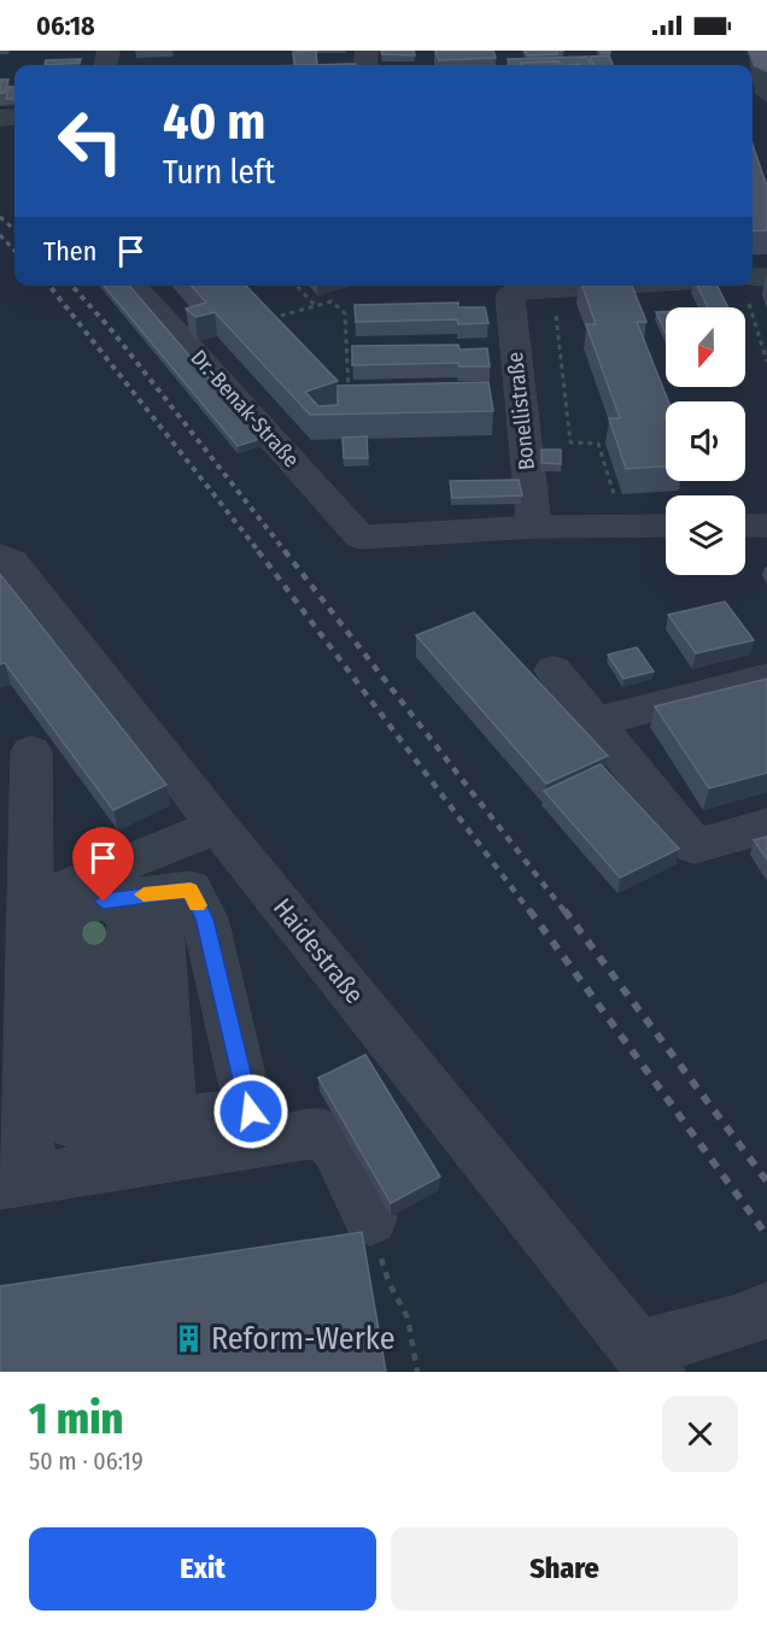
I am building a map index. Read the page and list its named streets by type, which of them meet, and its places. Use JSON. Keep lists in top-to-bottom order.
{
  "streets": {
    "street": ["Dr.-Benak-Straße", "Bonellistraße", "Haidestraße"]
  },
  "crossings": [
    ["Dr.-Benak-Straße", "Bonellistraße"]
  ],
  "places": {
    "building": ["Reform-Werke"]
  },
  "north": "bottom",
  "page": {
    "status": "06:18",
    "turn": ["40 m", "Turn left"],
    "then": "Then",
    "heading": ["1 min", "50 m · 06:19"],
    "buttons": ["Exit", "Share"]
  }
}
